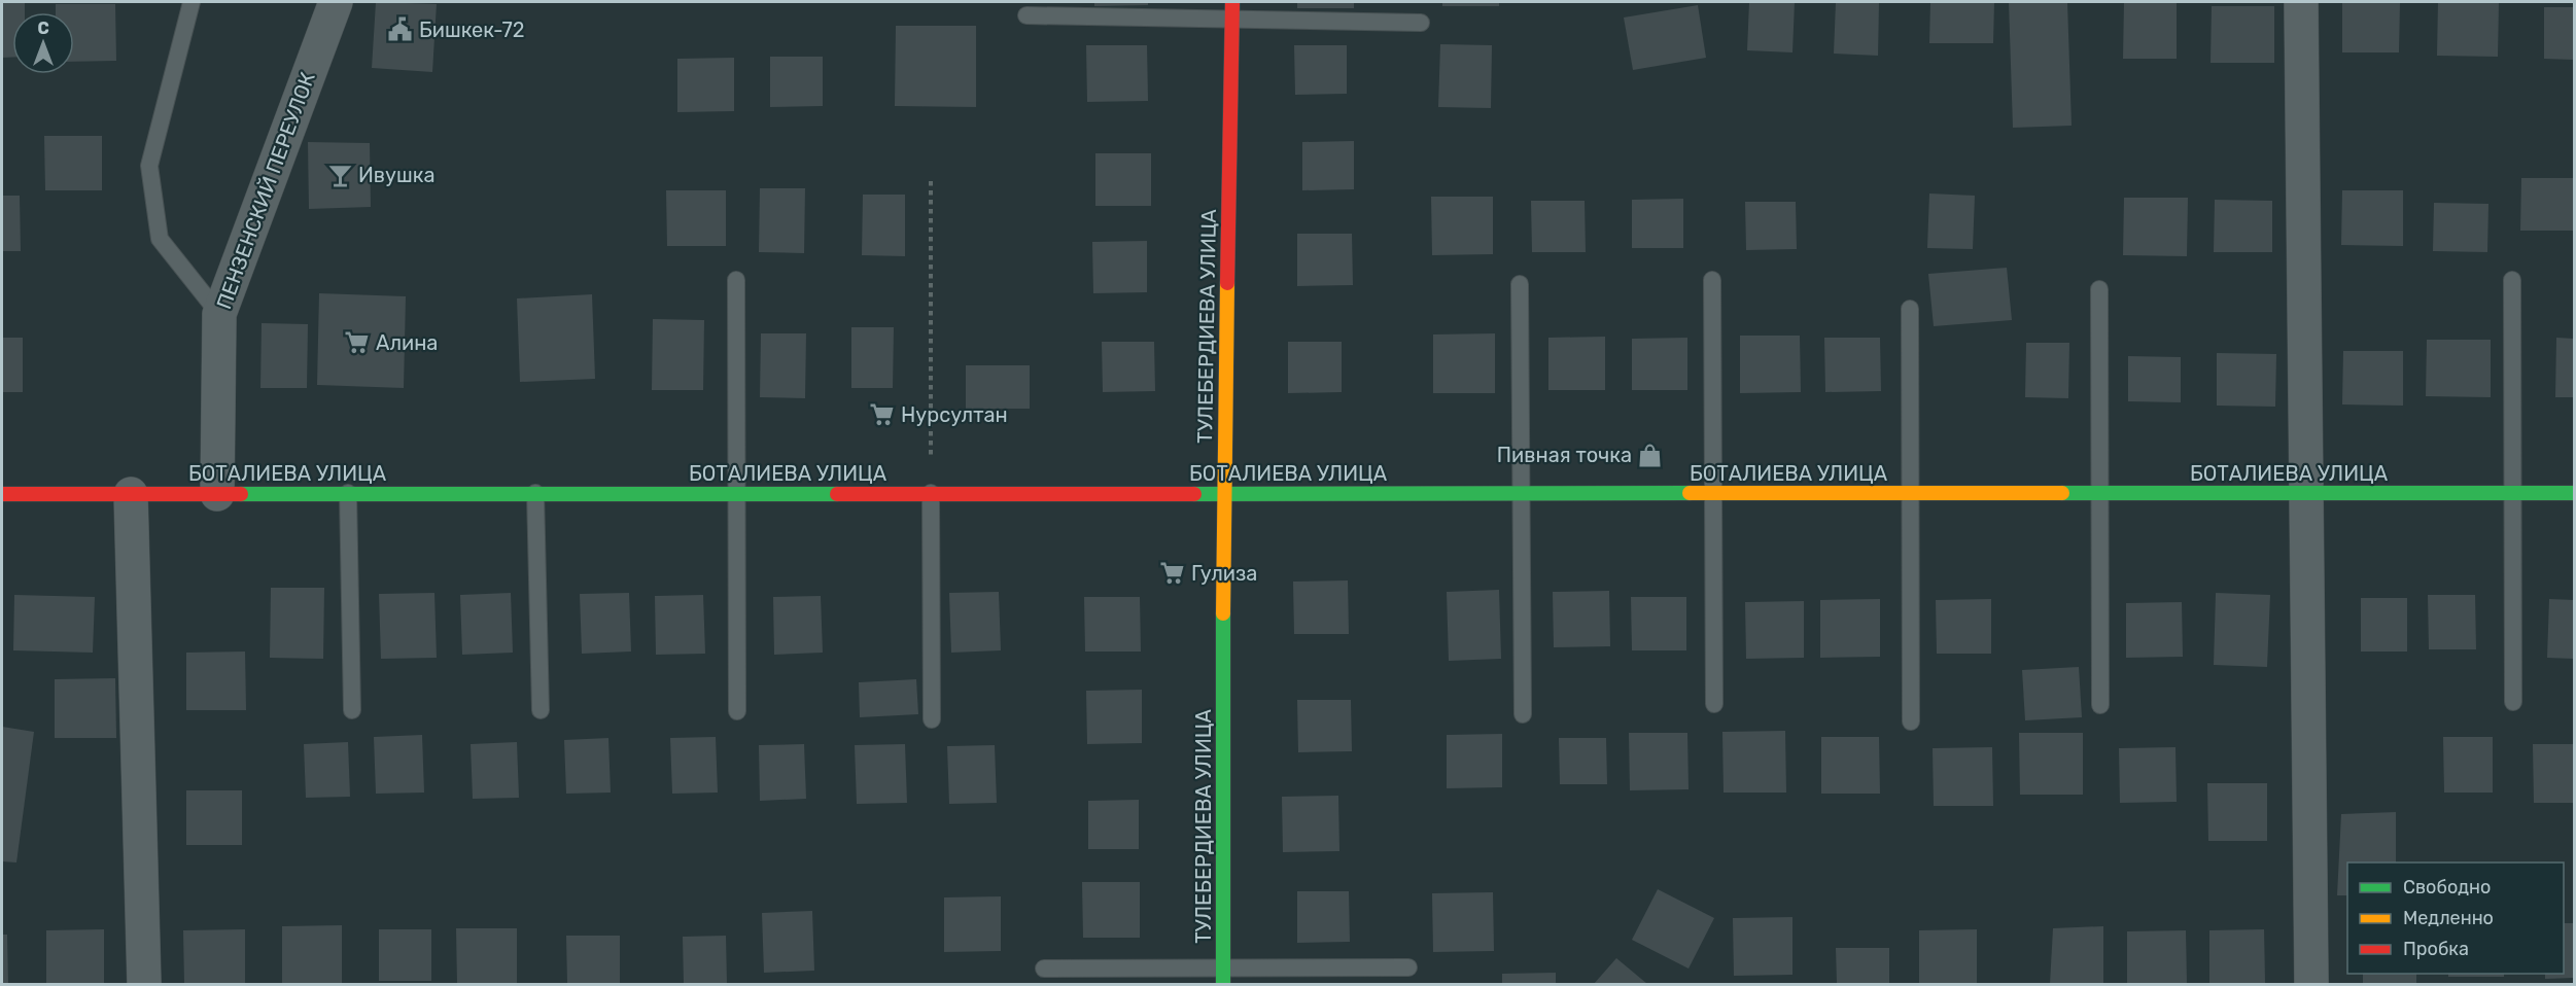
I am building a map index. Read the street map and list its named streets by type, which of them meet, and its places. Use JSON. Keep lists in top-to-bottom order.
{
  "streets": {
    "street": ["ПЕНЗЕНСКИЙ ПЕРЕУЛОК", "ТУЛЕБЕРДИЕВА УЛИЦА", "БОТАЛИЕВА УЛИЦА"]
  },
  "crossings": [
    ["ПЕНЗЕНСКИЙ ПЕРЕУЛОК", "БОТАЛИЕВА УЛИЦА"],
    ["ТУЛЕБЕРДИЕВА УЛИЦА", "БОТАЛИЕВА УЛИЦА"]
  ],
  "places": {
    "public building": ["Бишкек-72"],
    "bar": ["Ивушка"],
    "supermarket": ["Алина", "Нурсултан", "Гулиза"],
    "shop": ["Пивная точка"]
  },
  "legend": ["Свободно", "Медленно", "Пробка"],
  "north": "top"
}
